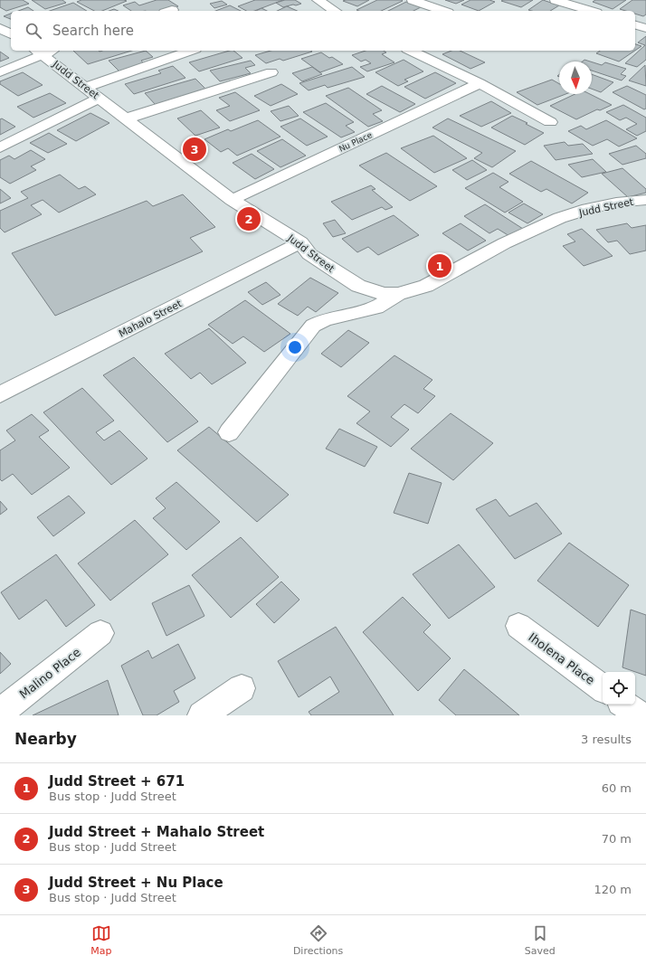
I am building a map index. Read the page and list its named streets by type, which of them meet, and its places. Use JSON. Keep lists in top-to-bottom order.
{
  "streets": {
    "street": [
      "Judd Street",
      "Nu Place",
      "Mahalo Street",
      "Iholena Place",
      "Malino Place"
    ]
  },
  "crossings": [
    ["Judd Street", "Nu Place"],
    ["Judd Street", "Mahalo Street"]
  ],
  "north": "bottom",
  "page": {
    "search": "Search here",
    "pins": ["3", "2", "1"],
    "heading": ["Nearby", "3 results"],
    "list": [
      {
        "mark": "1",
        "name": "Judd Street + 671",
        "note": "Bus stop · Judd Street",
        "value": "60 m"
      },
      {
        "mark": "2",
        "name": "Judd Street + Mahalo Street",
        "note": "Bus stop · Judd Street",
        "value": "70 m"
      },
      {
        "mark": "3",
        "name": "Judd Street + Nu Place",
        "note": "Bus stop · Judd Street",
        "value": "120 m"
      }
    ],
    "nav": ["Map", "Directions", "Saved"]
  }
}
